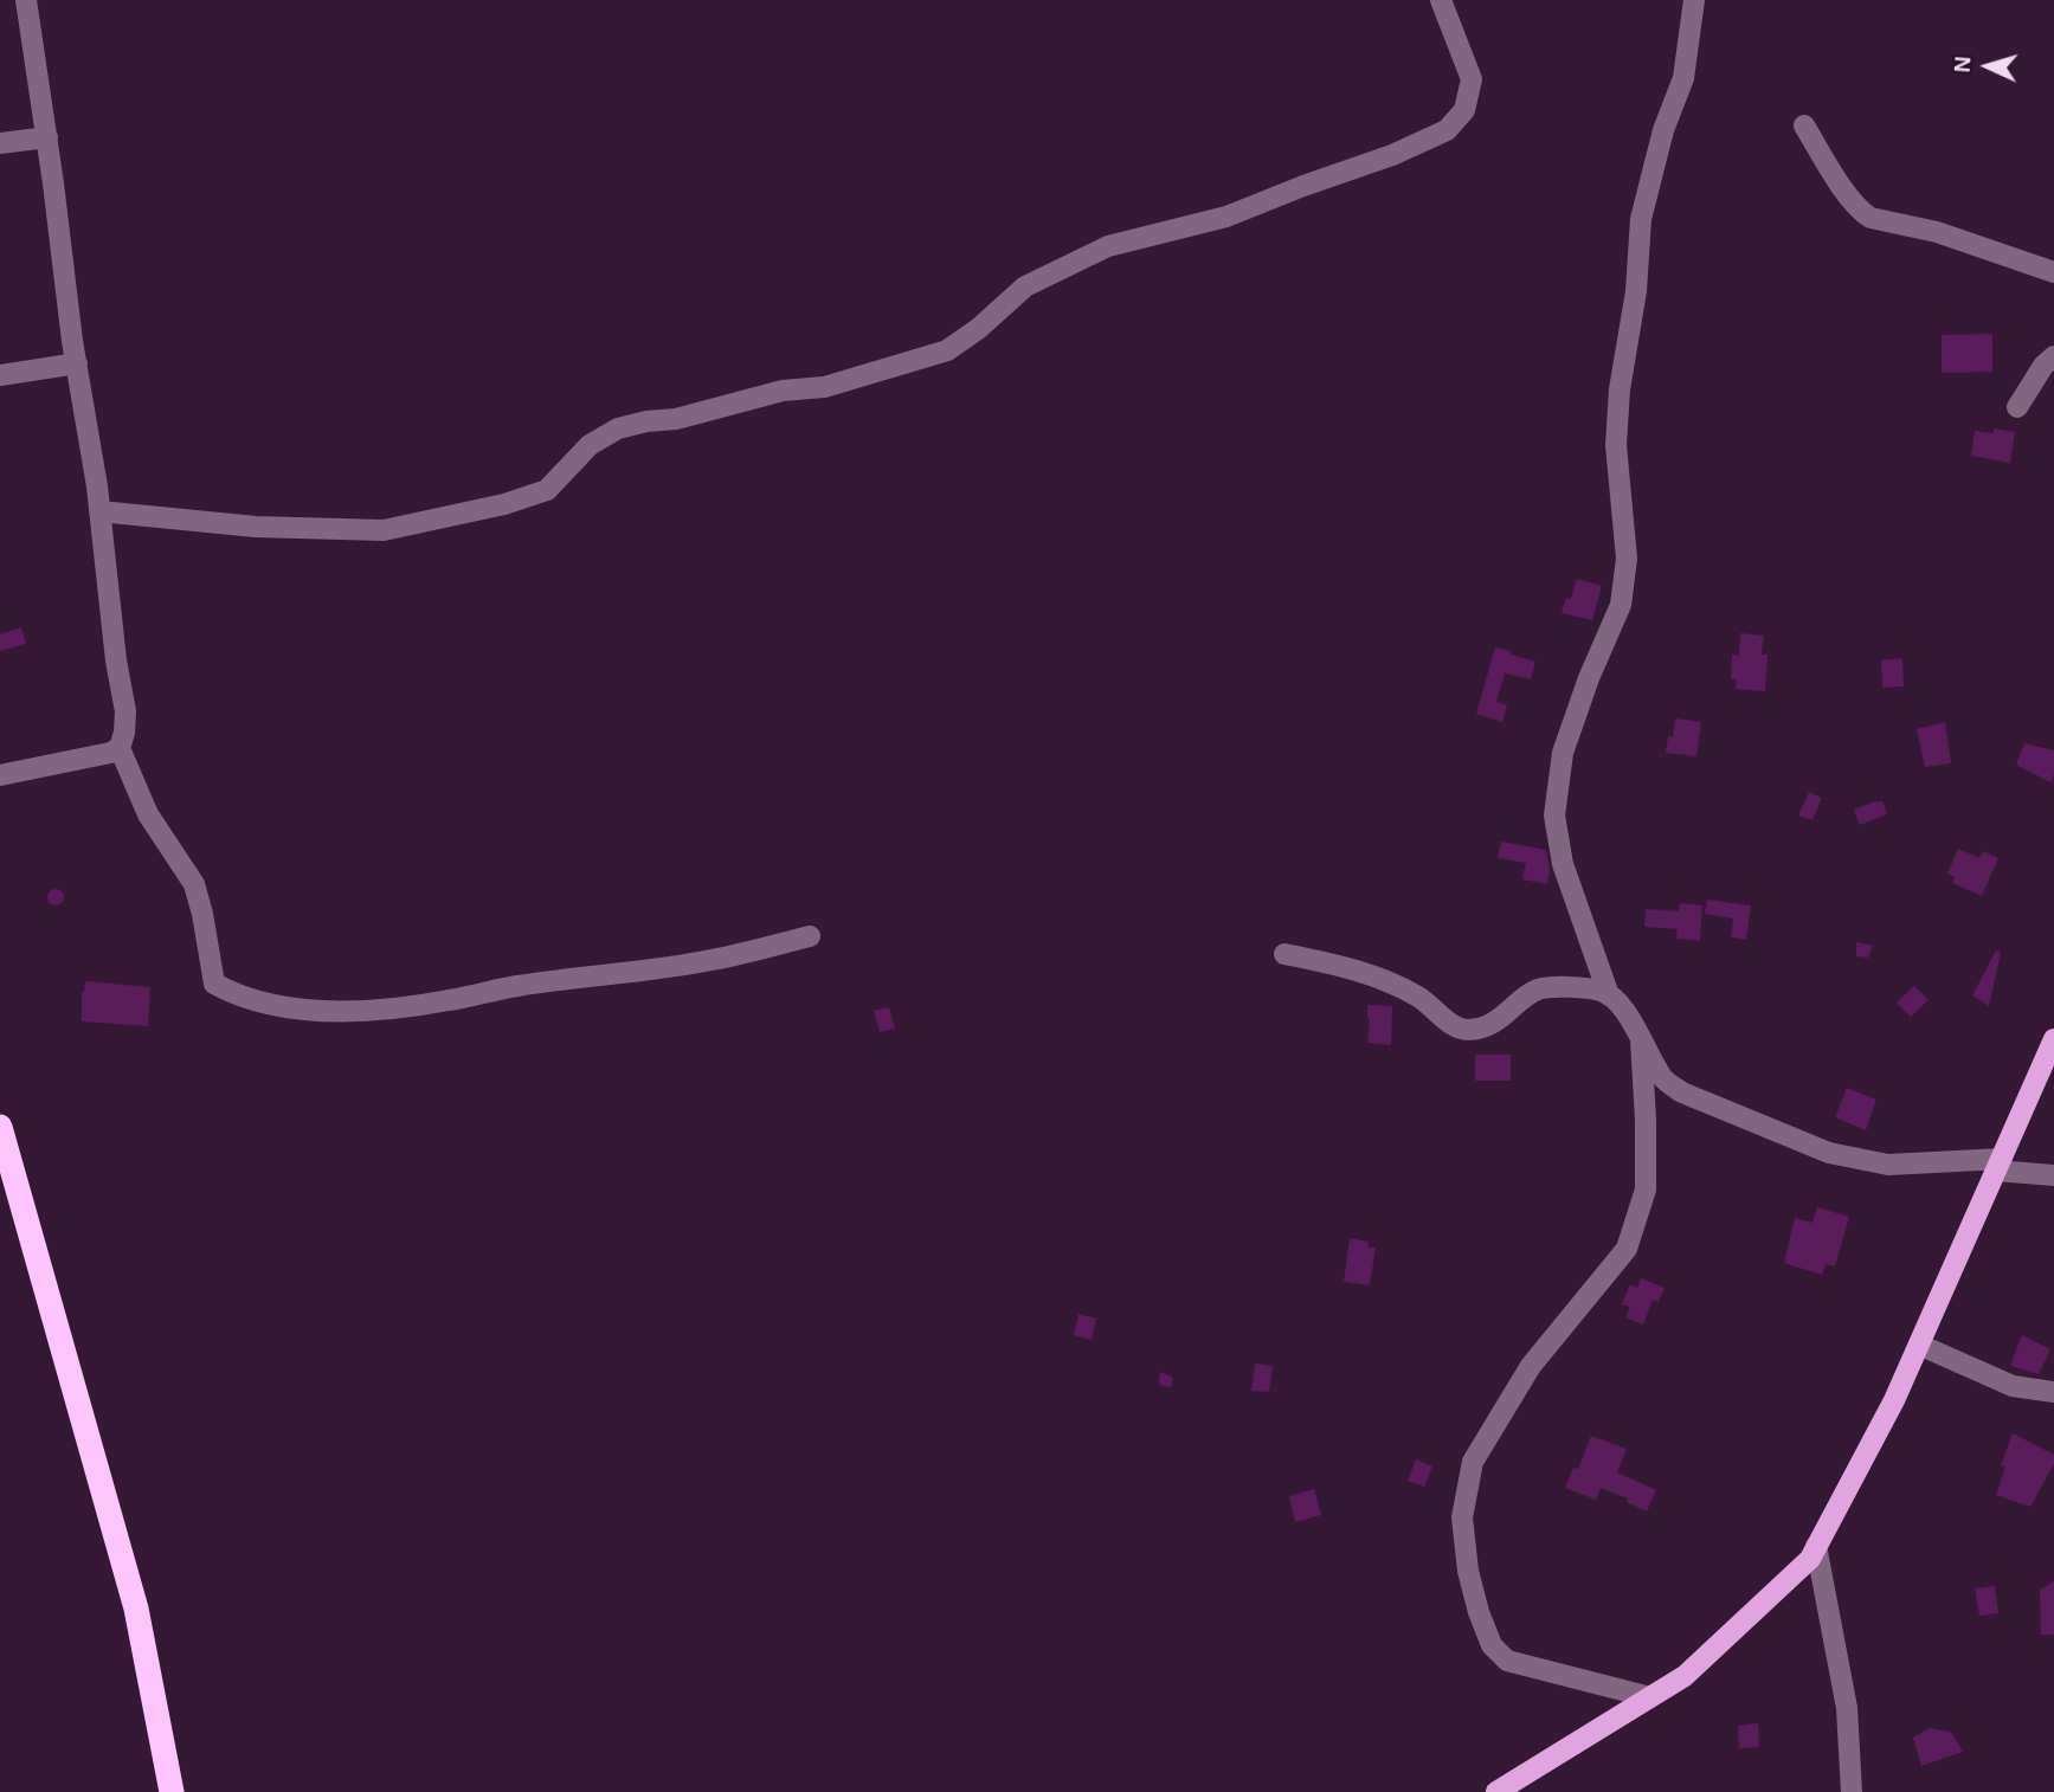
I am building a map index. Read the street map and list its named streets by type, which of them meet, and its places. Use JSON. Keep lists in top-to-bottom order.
{
  "north": "left"
}
